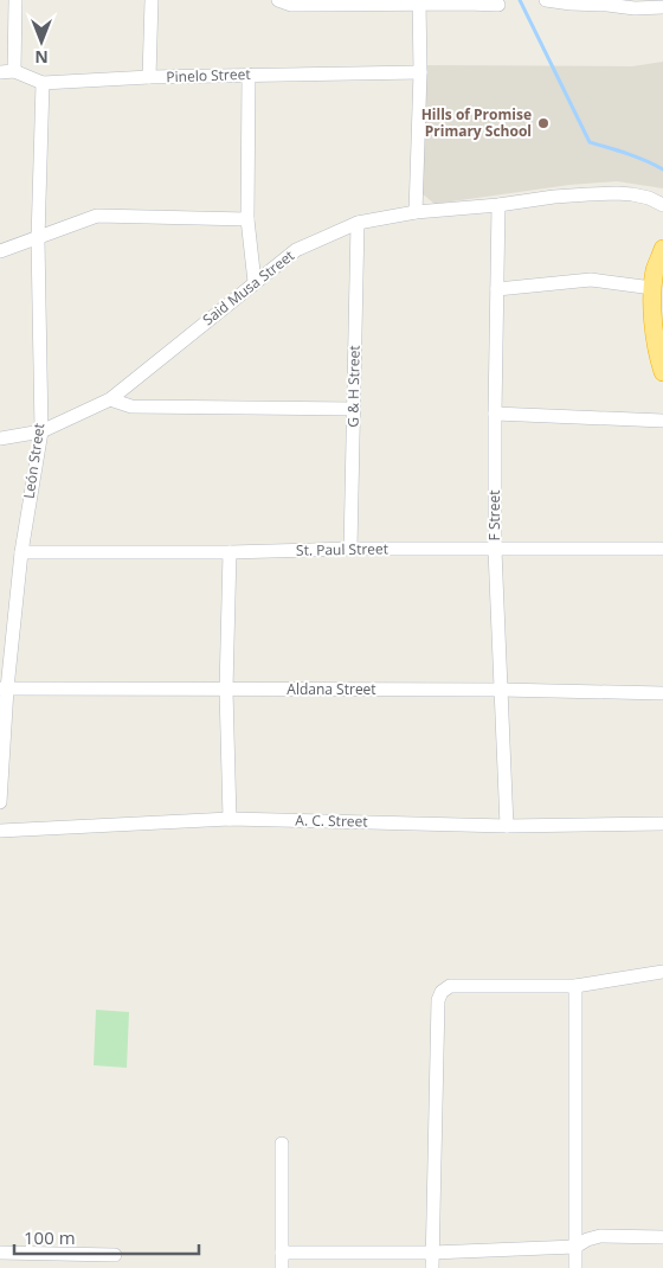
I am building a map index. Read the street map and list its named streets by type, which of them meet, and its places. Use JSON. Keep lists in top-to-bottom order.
{
  "streets": {
    "street": [
      "Pinelo Street",
      "Said Musa Street",
      "G & H Street",
      "León Street",
      "F Street",
      "St. Paul Street",
      "Aldana Street",
      "A. C. Street"
    ]
  },
  "crossings": [
    ["Pinelo Street", "León Street"],
    ["Said Musa Street", "G & H Street"],
    ["Said Musa Street", "León Street"],
    ["Said Musa Street", "F Street"],
    ["G & H Street", "St. Paul Street"],
    ["León Street", "St. Paul Street"],
    ["León Street", "Aldana Street"],
    ["F Street", "St. Paul Street"],
    ["F Street", "Aldana Street"],
    ["F Street", "A. C. Street"]
  ],
  "places": ["Hills of Promise Primary School"],
  "scale_bar": "100 m",
  "north": "bottom"
}
